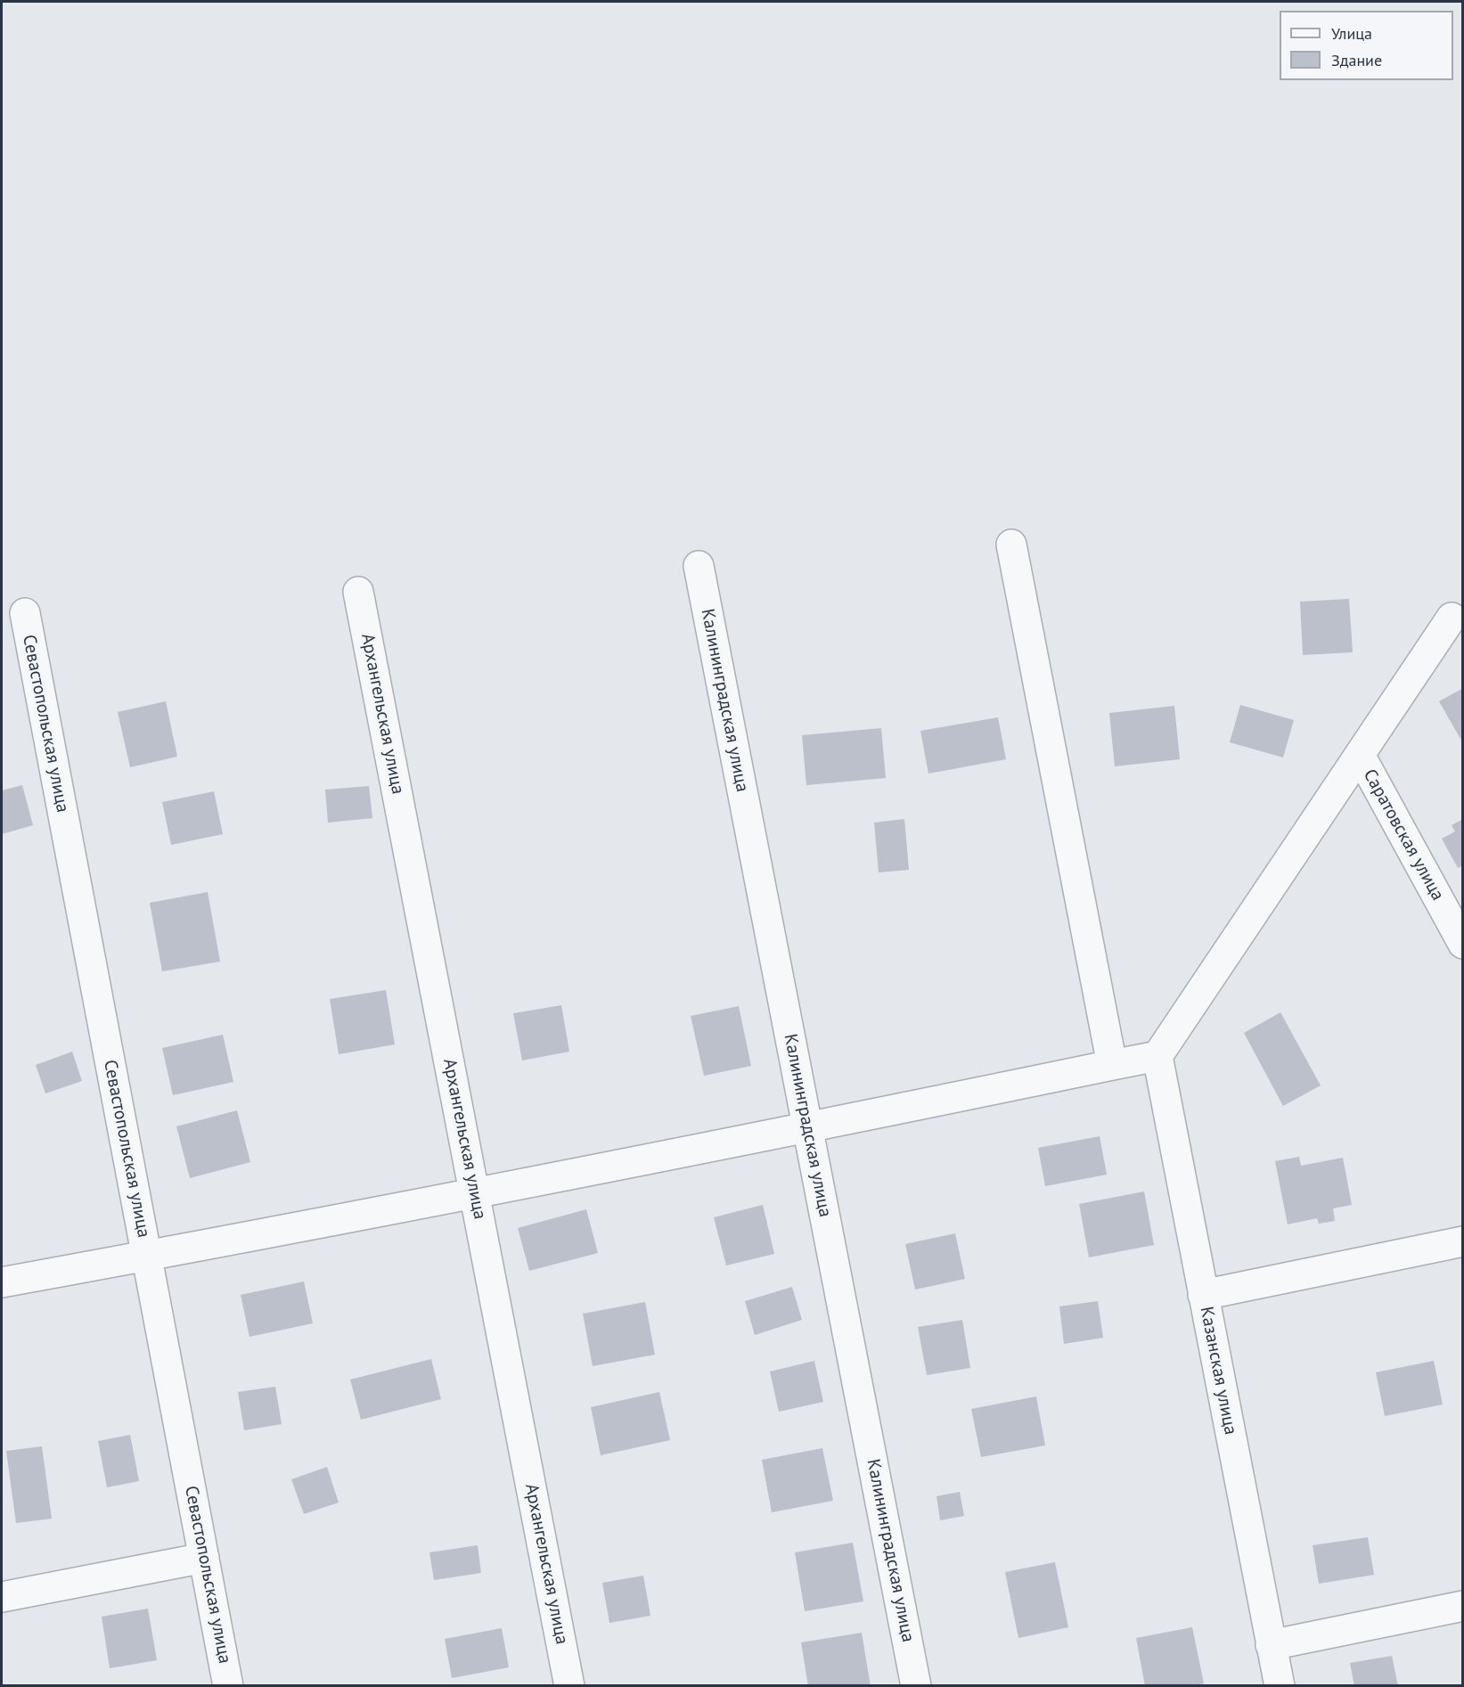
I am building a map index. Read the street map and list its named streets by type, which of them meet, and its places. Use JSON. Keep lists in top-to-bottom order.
{
  "streets": {
    "street": [
      "Калининградская улица",
      "Архангельская улица",
      "Севастопольская улица",
      "Саратовская улица",
      "Казанская улица"
    ]
  },
  "legend": ["Улица", "Здание"]
}
